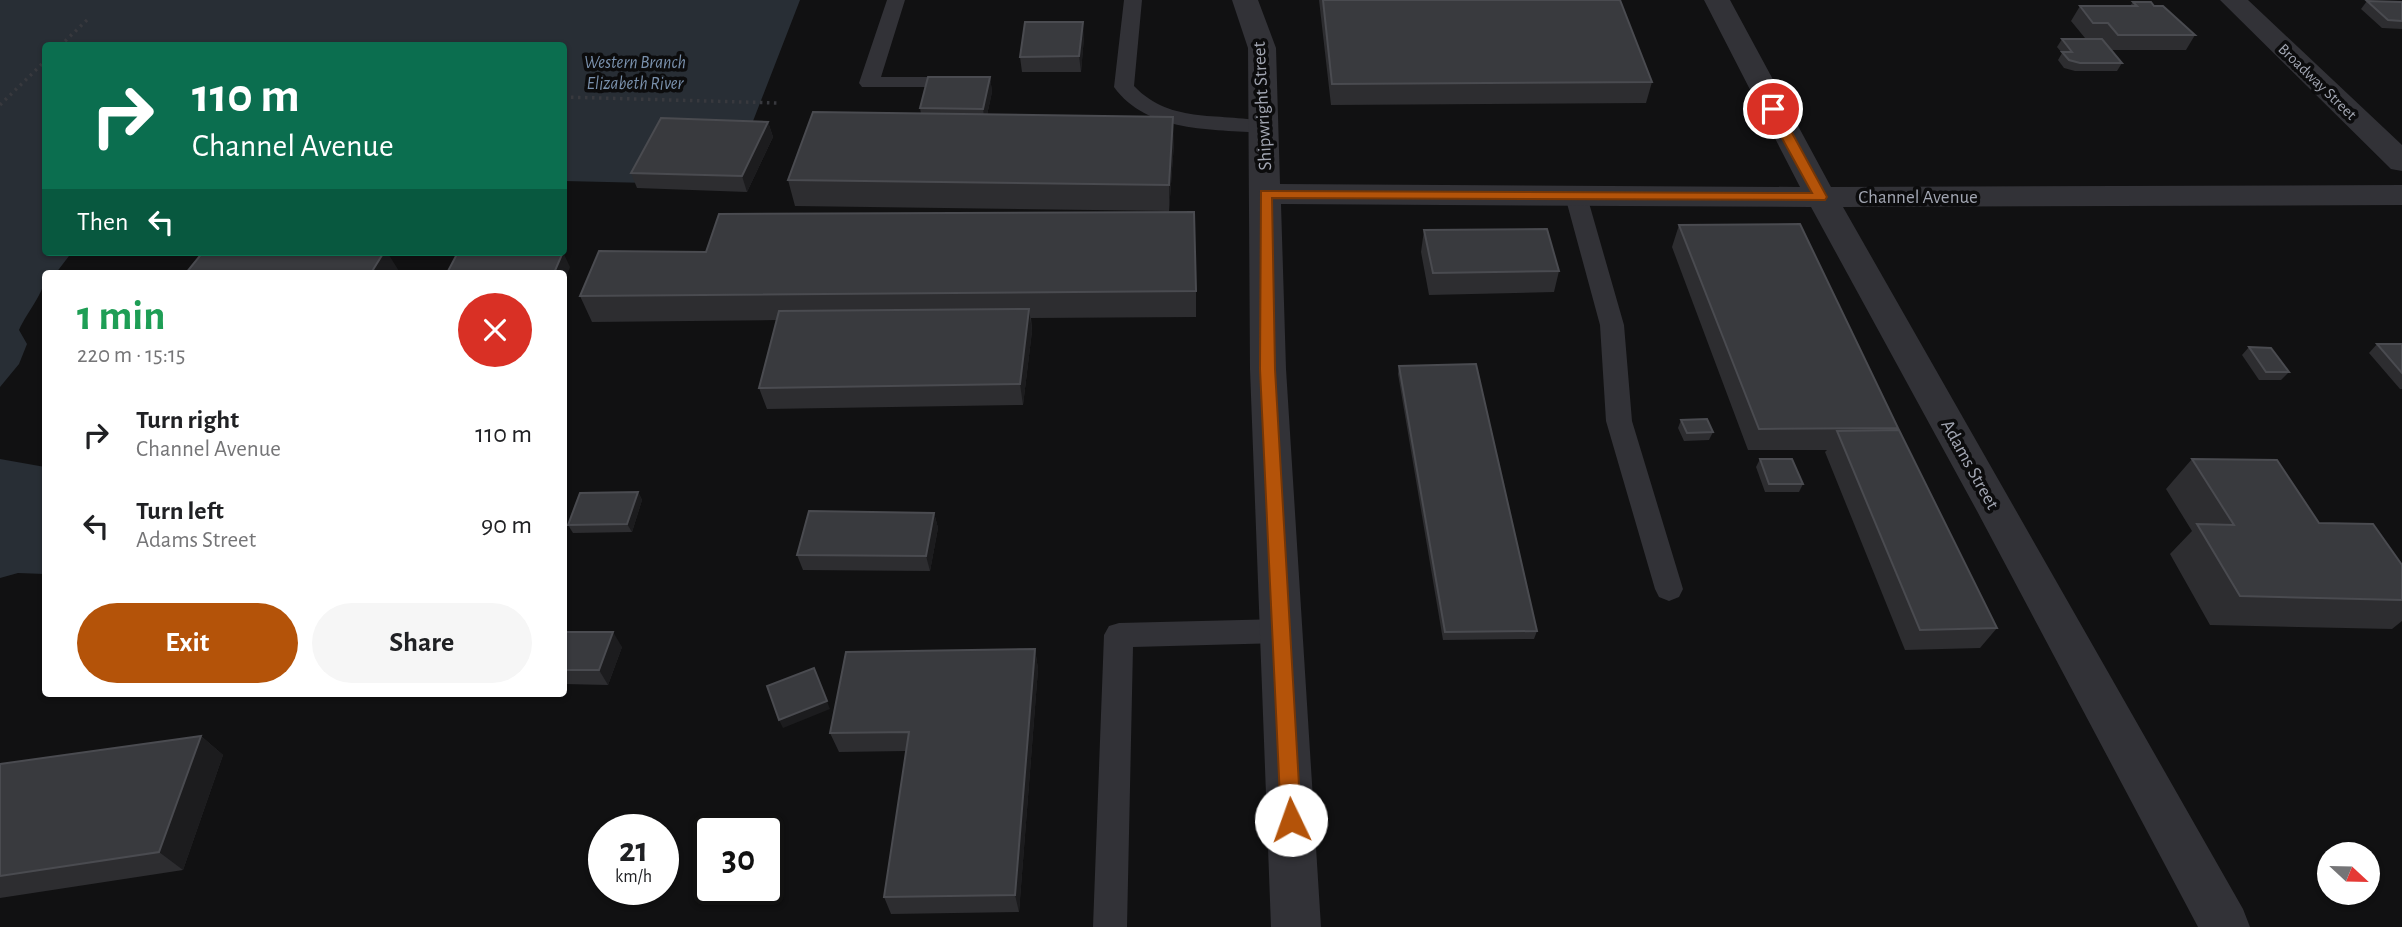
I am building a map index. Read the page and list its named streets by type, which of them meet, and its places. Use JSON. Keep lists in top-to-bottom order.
{
  "streets": {
    "street": [
      "Broadway Street",
      "Shipwright Street",
      "Channel Avenue",
      "Adams Street"
    ]
  },
  "crossings": [
    ["Shipwright Street", "Channel Avenue"],
    ["Channel Avenue", "Adams Street"]
  ],
  "water": ["Western Branch Elizabeth River"],
  "north": "right",
  "page": {
    "turn": ["110 m", "Channel Avenue"],
    "then": "Then",
    "heading": ["1 min", "220 m · 15:15"],
    "list": [
      {
        "name": "Turn right",
        "note": "Channel Avenue",
        "value": "110 m"
      },
      {
        "name": "Turn left",
        "note": "Adams Street",
        "value": "90 m"
      }
    ],
    "buttons": ["Exit", "Share"],
    "speed": "21 km/h",
    "limit": "30"
  }
}
